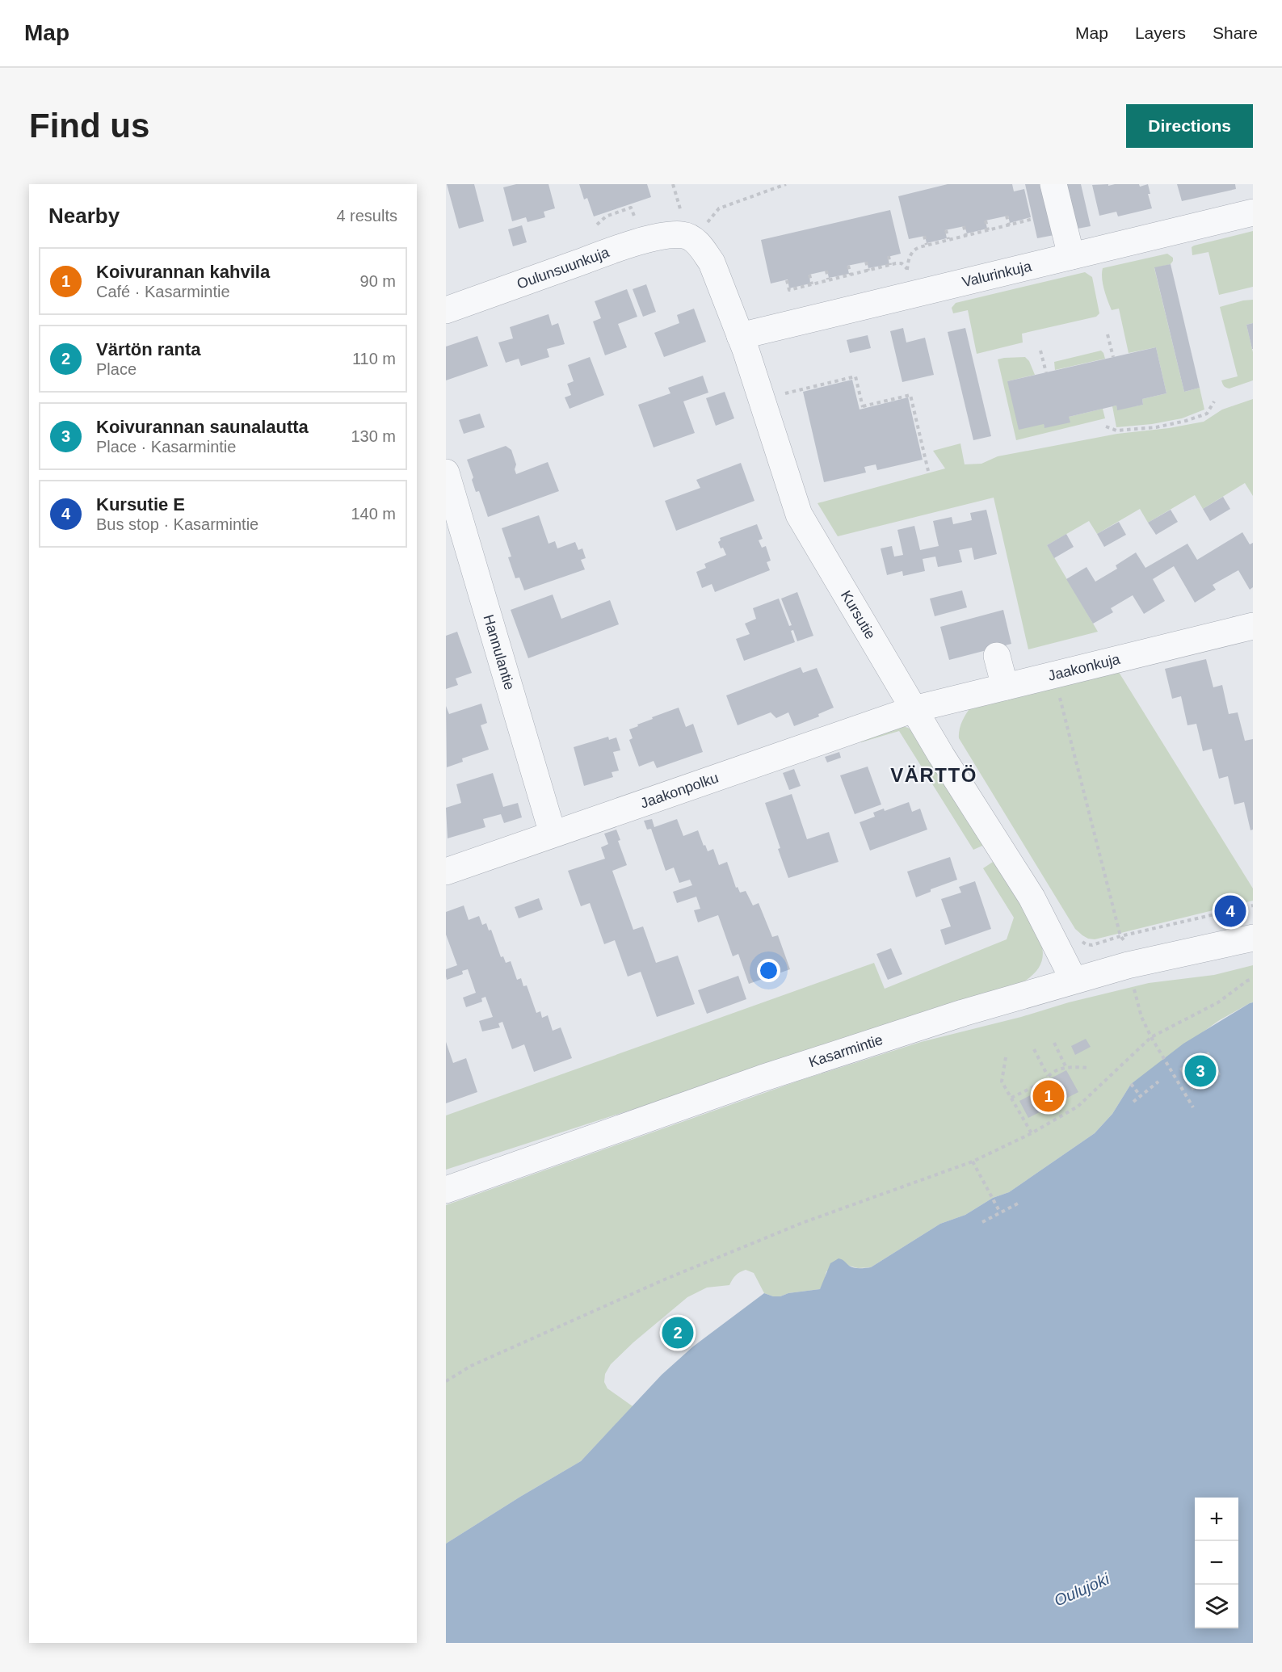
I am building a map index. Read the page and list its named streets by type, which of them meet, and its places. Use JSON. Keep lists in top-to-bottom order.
{
  "streets": {
    "street": [
      "Oulunsuunkuja",
      "Valurinkuja",
      "Kursutie",
      "Hannulantie",
      "Jaakonkuja",
      "Jaakonpolku",
      "Kasarmintie"
    ]
  },
  "crossings": [
    ["Oulunsuunkuja", "Kursutie"],
    ["Valurinkuja", "Kursutie"],
    ["Kursutie", "Jaakonkuja"],
    ["Kursutie", "Jaakonpolku"],
    ["Kursutie", "Kasarmintie"],
    ["Hannulantie", "Jaakonpolku"],
    ["Jaakonkuja", "Jaakonpolku"]
  ],
  "districts": ["VÄRTTÖ"],
  "water": ["Oulujoki"],
  "page": {
    "header": "Map",
    "nav": ["Map", "Layers", "Share"],
    "buttons": "Directions",
    "title": "Find us",
    "heading": ["Nearby", "4 results"],
    "list": [
      {
        "mark": "1",
        "name": "Koivurannan kahvila",
        "note": "Café · Kasarmintie",
        "value": "90 m"
      },
      {
        "mark": "2",
        "name": "Värtön ranta",
        "note": "Place",
        "value": "110 m"
      },
      {
        "mark": "3",
        "name": "Koivurannan saunalautta",
        "note": "Place · Kasarmintie",
        "value": "130 m"
      },
      {
        "mark": "4",
        "name": "Kursutie E",
        "note": "Bus stop · Kasarmintie",
        "value": "140 m"
      }
    ],
    "pins": [
      "4",
      "3",
      "1",
      "2"
    ],
    "map_buttons": ["+", "−"]
  }
}
